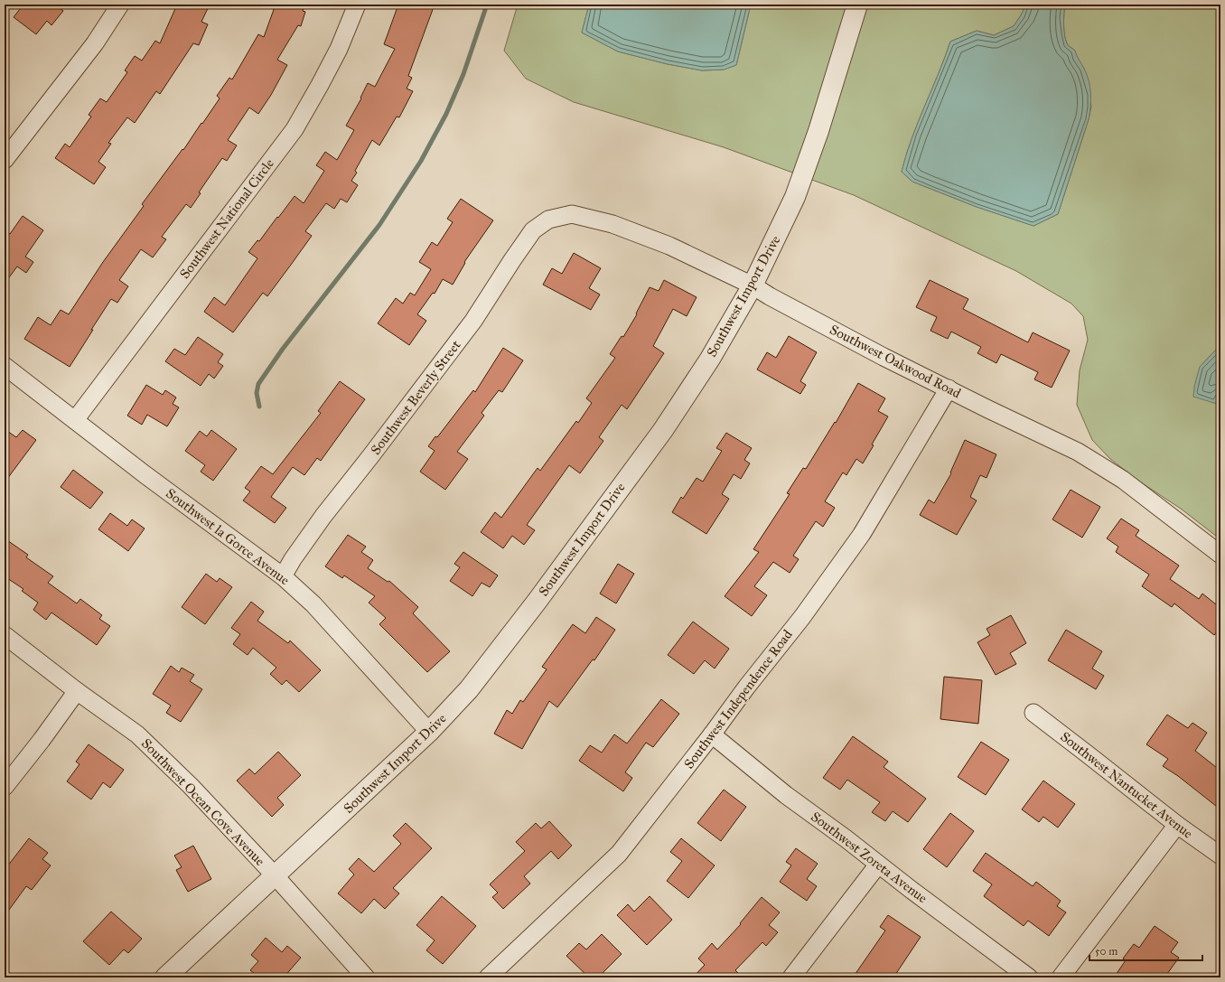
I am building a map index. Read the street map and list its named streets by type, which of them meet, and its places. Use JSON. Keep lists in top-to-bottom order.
{
  "streets": {
    "street": [
      "Southwest National Circle",
      "Southwest Import Drive",
      "Southwest Oakwood Road",
      "Southwest Beverly Street",
      "Southwest la Gorce Avenue",
      "Southwest Independence Road",
      "Southwest Nantucket Avenue",
      "Southwest Ocean Cove Avenue",
      "Southwest Zoreta Avenue"
    ]
  },
  "crossings": [
    ["Southwest National Circle", "Southwest la Gorce Avenue"],
    ["Southwest Import Drive", "Southwest Oakwood Road"],
    ["Southwest Import Drive", "Southwest la Gorce Avenue"],
    ["Southwest Import Drive", "Southwest Ocean Cove Avenue"],
    ["Southwest Oakwood Road", "Southwest Beverly Street"],
    ["Southwest Oakwood Road", "Southwest Independence Road"],
    ["Southwest Beverly Street", "Southwest la Gorce Avenue"],
    ["Southwest Independence Road", "Southwest Zoreta Avenue"]
  ],
  "scale_bar": "50 m"
}
